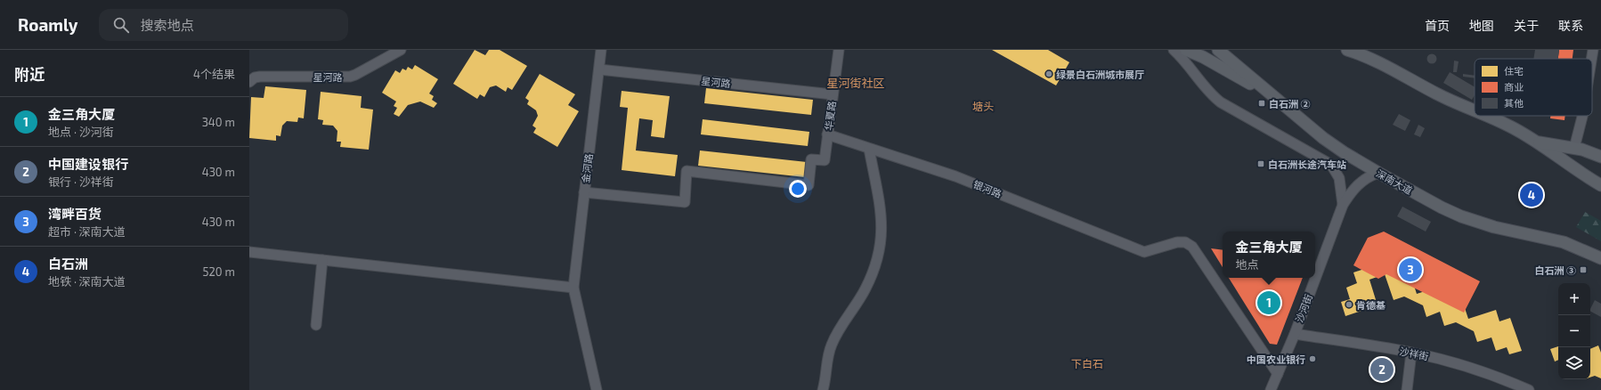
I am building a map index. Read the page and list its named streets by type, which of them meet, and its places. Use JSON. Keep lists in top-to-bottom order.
{
  "streets": {
    "main road": ["深南大道"],
    "street": [
      "星河路",
      "华夏路",
      "金河路",
      "银河路",
      "沙河街",
      "沙祥街"
    ]
  },
  "crossings": [
    ["星河路", "华夏路"],
    ["星河路", "金河路"],
    ["华夏路", "金河路"],
    ["华夏路", "银河路"],
    ["深南大道", "沙河街"],
    ["银河路", "沙河街"],
    ["沙河街", "沙祥街"]
  ],
  "districts": ["星河街社区", "塘头", "下白石"],
  "places": {
    "other": ["绿景白石洲城市展厅", "肯德基", "中国农业银行"],
    "transit": ["白石洲 ②", "白石洲长途汽车站", "白石洲 ③"]
  },
  "legend": ["住宅", "商业", "其他"],
  "page": {
    "header": "Roamly",
    "search": "搜索地点",
    "nav": [
      "首页",
      "地图",
      "关于",
      "联系"
    ],
    "heading": ["附近", "4个结果"],
    "list": [
      {
        "mark": "1",
        "name": "金三角大厦",
        "note": "地点 · 沙河街",
        "value": "340 m"
      },
      {
        "mark": "2",
        "name": "中国建设银行",
        "note": "银行 · 沙祥街",
        "value": "430 m"
      },
      {
        "mark": "3",
        "name": "湾畔百货",
        "note": "超市 · 深南大道",
        "value": "430 m"
      },
      {
        "mark": "4",
        "name": "白石洲",
        "note": "地铁 · 深南大道",
        "value": "520 m"
      }
    ],
    "pins": [
      "4",
      "3",
      "1",
      "2"
    ],
    "popup": ["金三角大厦", "地点"],
    "map_buttons": ["+", "−"]
  }
}
